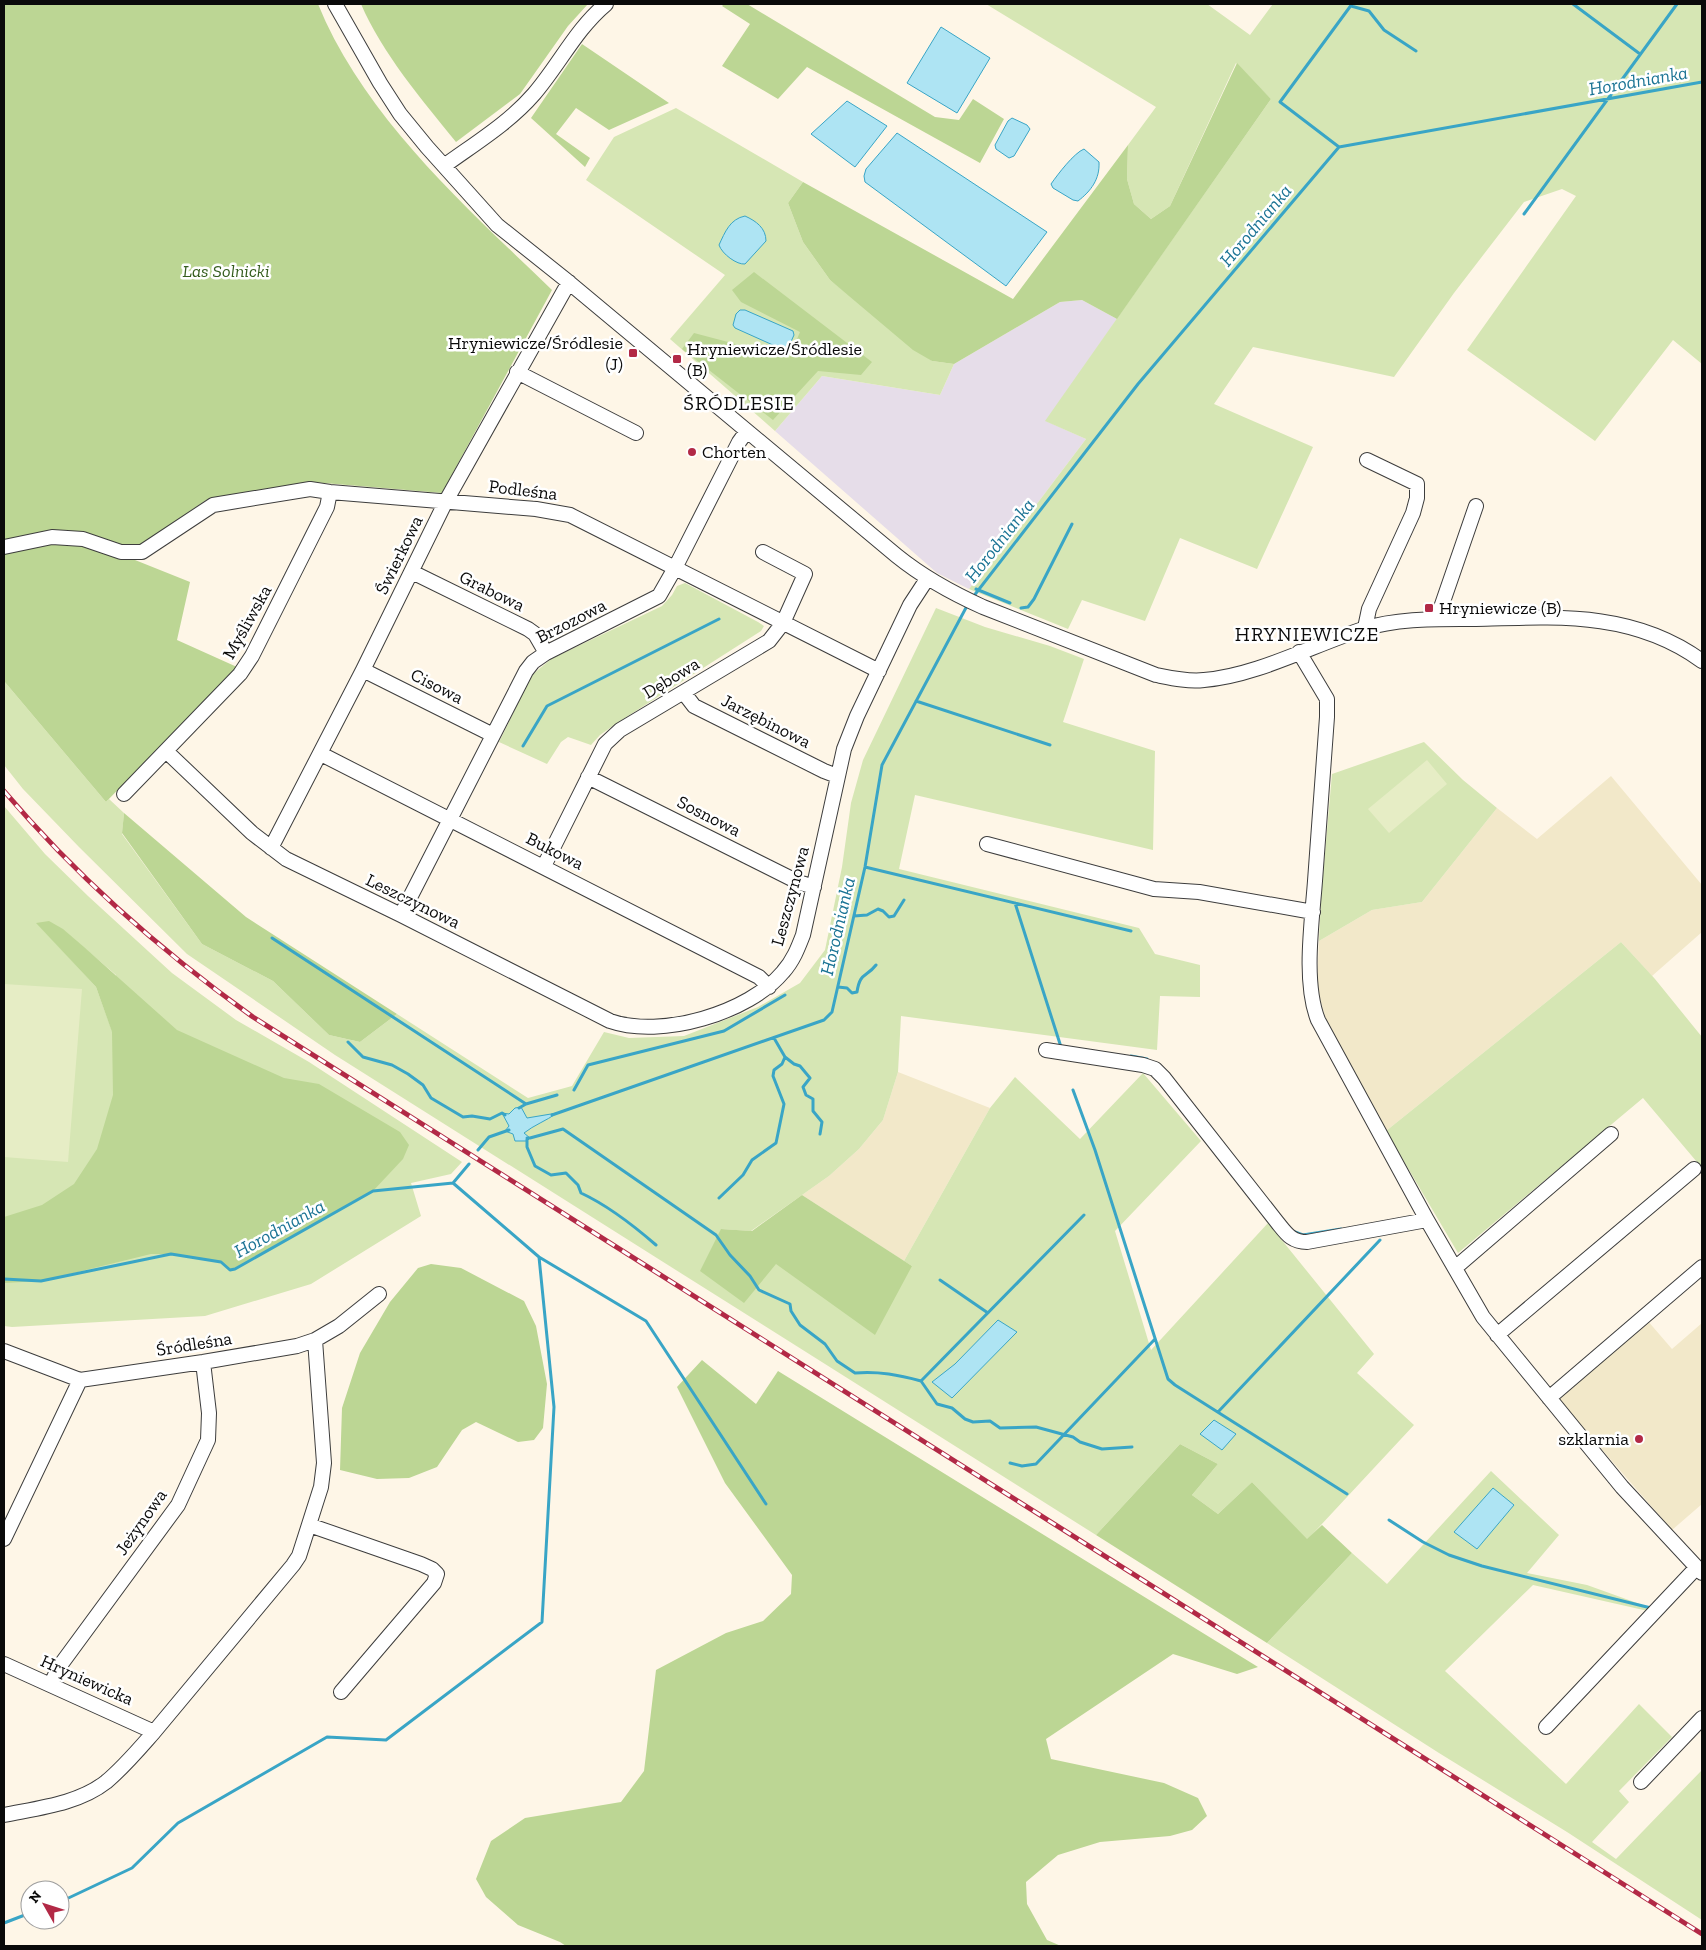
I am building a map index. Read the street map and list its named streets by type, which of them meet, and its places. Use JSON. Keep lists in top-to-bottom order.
{
  "streets": {
    "street": [
      "Podleśna",
      "Świerkowa",
      "Grabowa",
      "Brzozowa",
      "Myśliwska",
      "Dębowa",
      "Cisowa",
      "Jarzębinowa",
      "Sosnowa",
      "Bukowa",
      "Leszczynowa",
      "Śródleśna",
      "Jeżynowa",
      "Hryniewicka"
    ]
  },
  "crossings": [
    ["Podleśna", "Świerkowa"],
    ["Podleśna", "Brzozowa"],
    ["Podleśna", "Myśliwska"],
    ["Podleśna", "Dębowa"],
    ["Podleśna", "Leszczynowa"],
    ["Świerkowa", "Grabowa"],
    ["Świerkowa", "Cisowa"],
    ["Świerkowa", "Bukowa"],
    ["Świerkowa", "Leszczynowa"],
    ["Grabowa", "Brzozowa"],
    ["Brzozowa", "Cisowa"],
    ["Brzozowa", "Bukowa"],
    ["Brzozowa", "Leszczynowa"],
    ["Dębowa", "Jarzębinowa"],
    ["Dębowa", "Sosnowa"],
    ["Dębowa", "Bukowa"],
    ["Jarzębinowa", "Leszczynowa"],
    ["Sosnowa", "Leszczynowa"],
    ["Bukowa", "Leszczynowa"],
    ["Śródleśna", "Jeżynowa"],
    ["Jeżynowa", "Hryniewicka"]
  ],
  "districts": ["ŚRÓDLESIE", "HRYNIEWICZE"],
  "water": ["Horodnianka"],
  "parks": ["Las Solnicki"],
  "places": {
    "transit": ["Hryniewicze/Śródlesie (J)", "Hryniewicze/Śródlesie (B)", "Hryniewicze (B)"],
    "other": ["Chorten", "szklarnia"]
  },
  "north": "top left"
}
